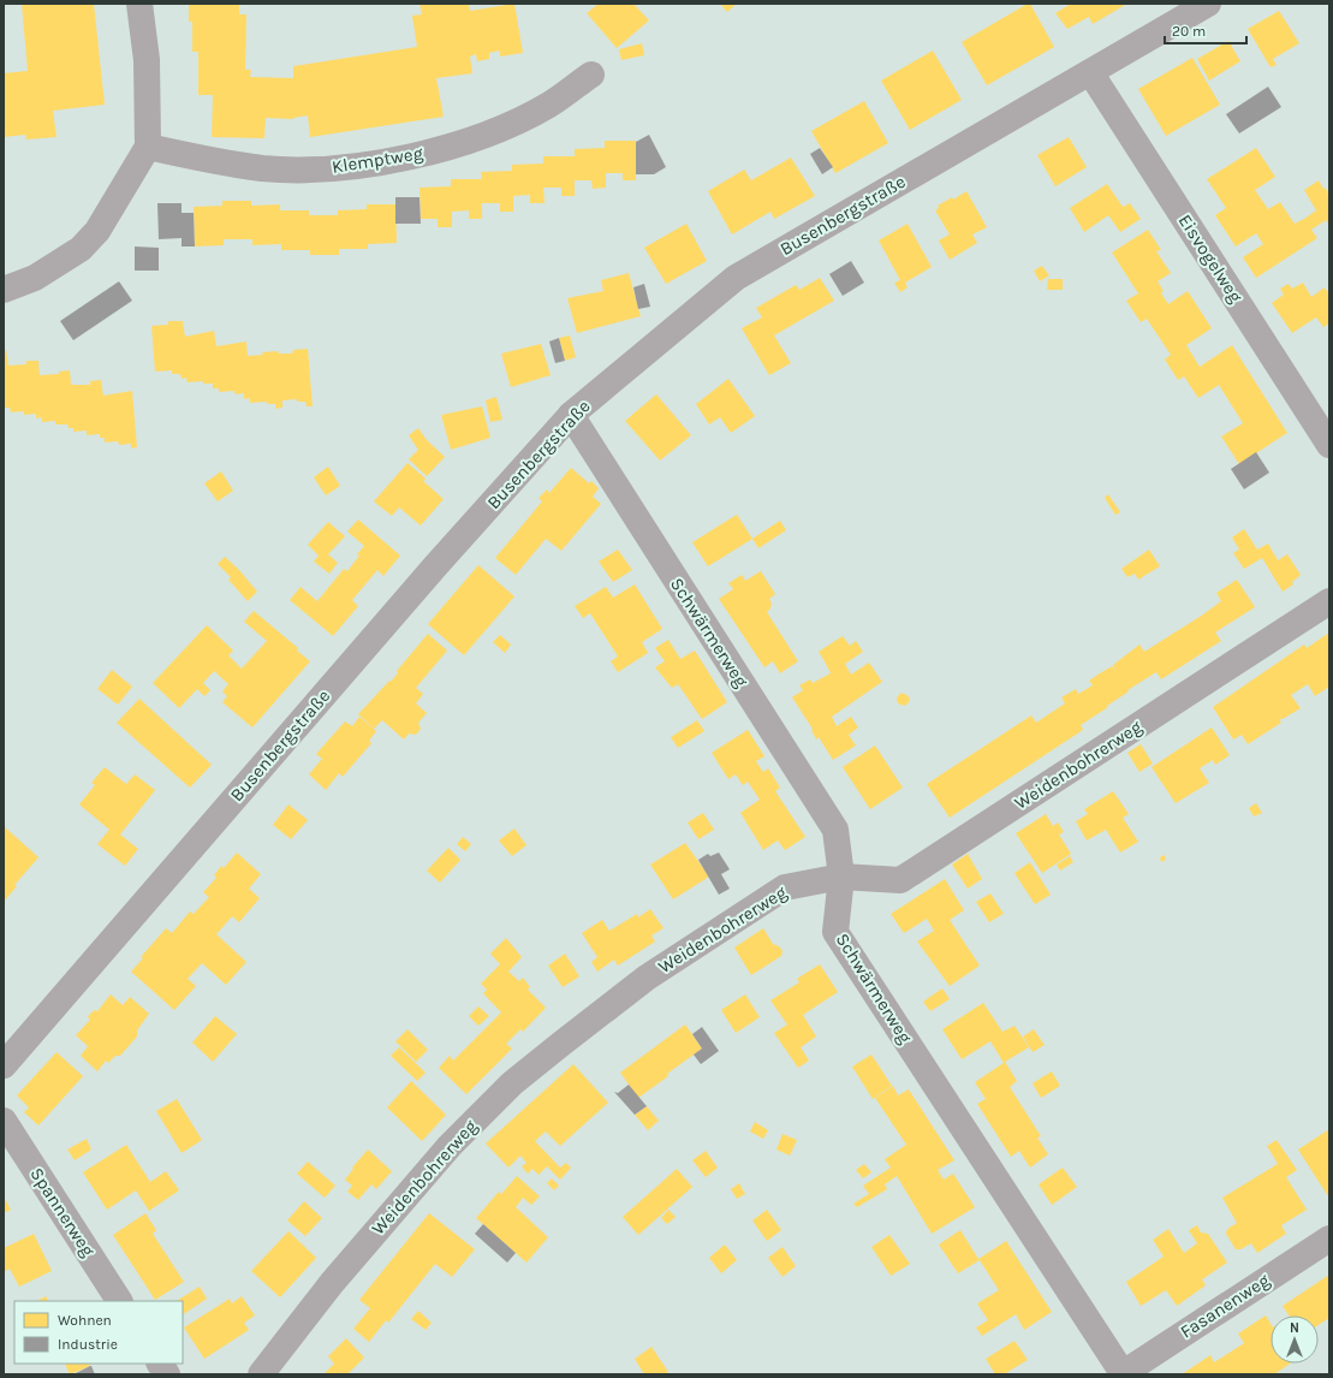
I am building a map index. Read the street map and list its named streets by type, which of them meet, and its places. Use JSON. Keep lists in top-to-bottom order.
{
  "streets": {
    "street": [
      "Klemptweg",
      "Busenbergstraße",
      "Eisvogelweg",
      "Schwärmerweg",
      "Weidenbohrerweg",
      "Spannerweg",
      "Fasanenweg"
    ]
  },
  "crossings": [
    ["Busenbergstraße", "Eisvogelweg"],
    ["Busenbergstraße", "Schwärmerweg"],
    ["Schwärmerweg", "Weidenbohrerweg"],
    ["Schwärmerweg", "Fasanenweg"]
  ],
  "legend": ["Wohnen", "Industrie"],
  "scale_bar": "20 m",
  "north": "top"
}
